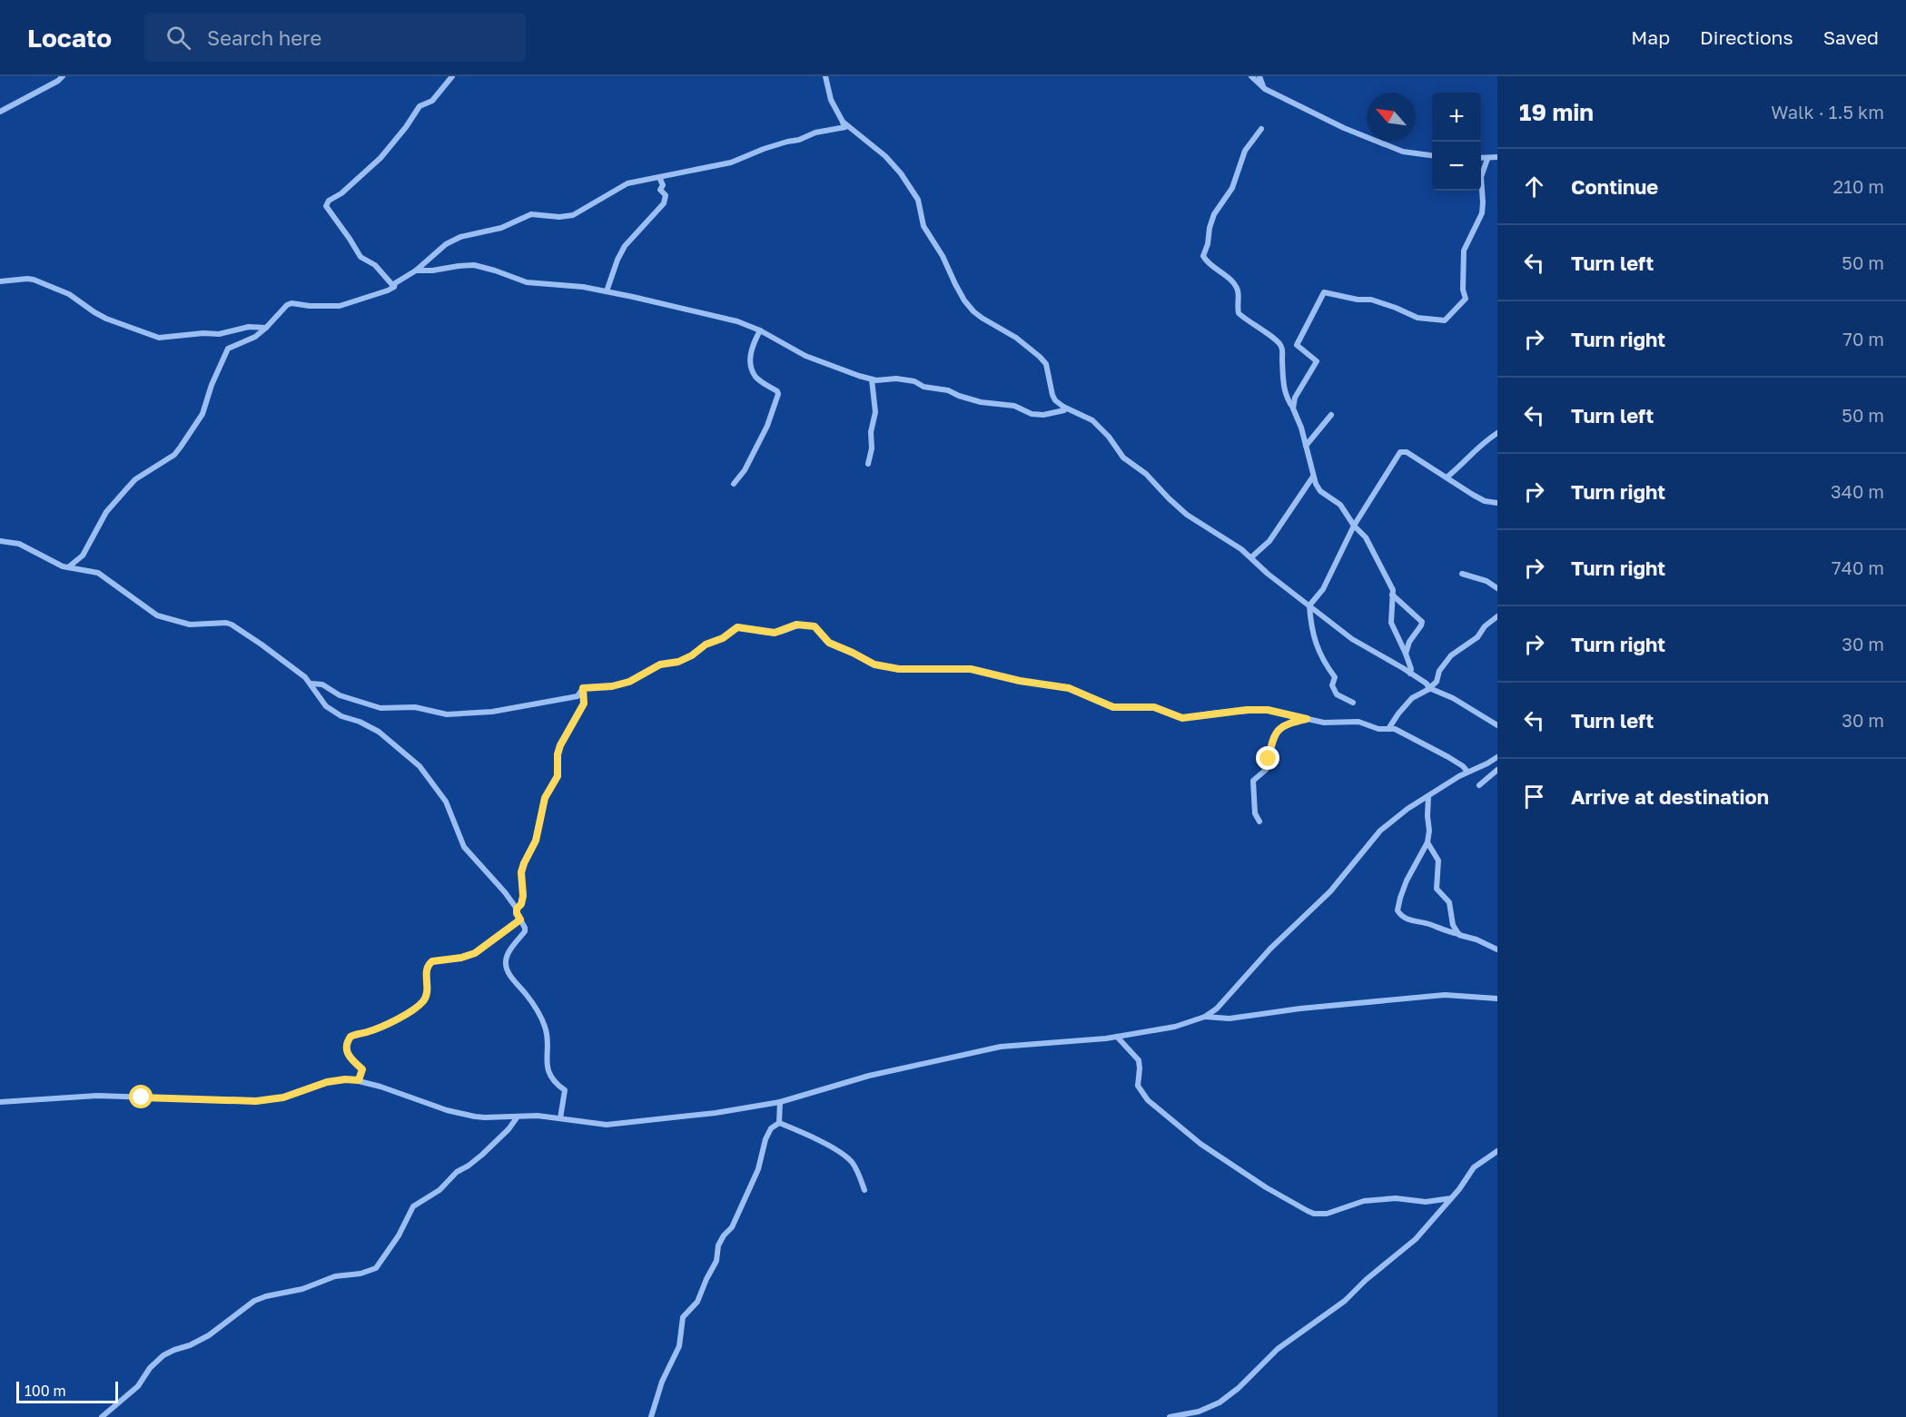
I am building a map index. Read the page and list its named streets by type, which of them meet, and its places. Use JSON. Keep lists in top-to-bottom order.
{
  "scale_bar": "100 m",
  "north": "top left",
  "page": {
    "header": "Locato",
    "search": "Search here",
    "nav": ["Map", "Directions", "Saved"],
    "heading": ["19 min", "Walk · 1.5 km"],
    "map_buttons": ["+", "−"],
    "list": [
      ["Continue", "210 m"],
      ["Turn left", "50 m"],
      ["Turn right", "70 m"],
      ["Turn left", "50 m"],
      ["Turn right", "340 m"],
      ["Turn right", "740 m"],
      ["Turn right", "30 m"],
      ["Turn left", "30 m"],
      "Arrive at destination"
    ],
    "scale": "100 m"
  }
}
